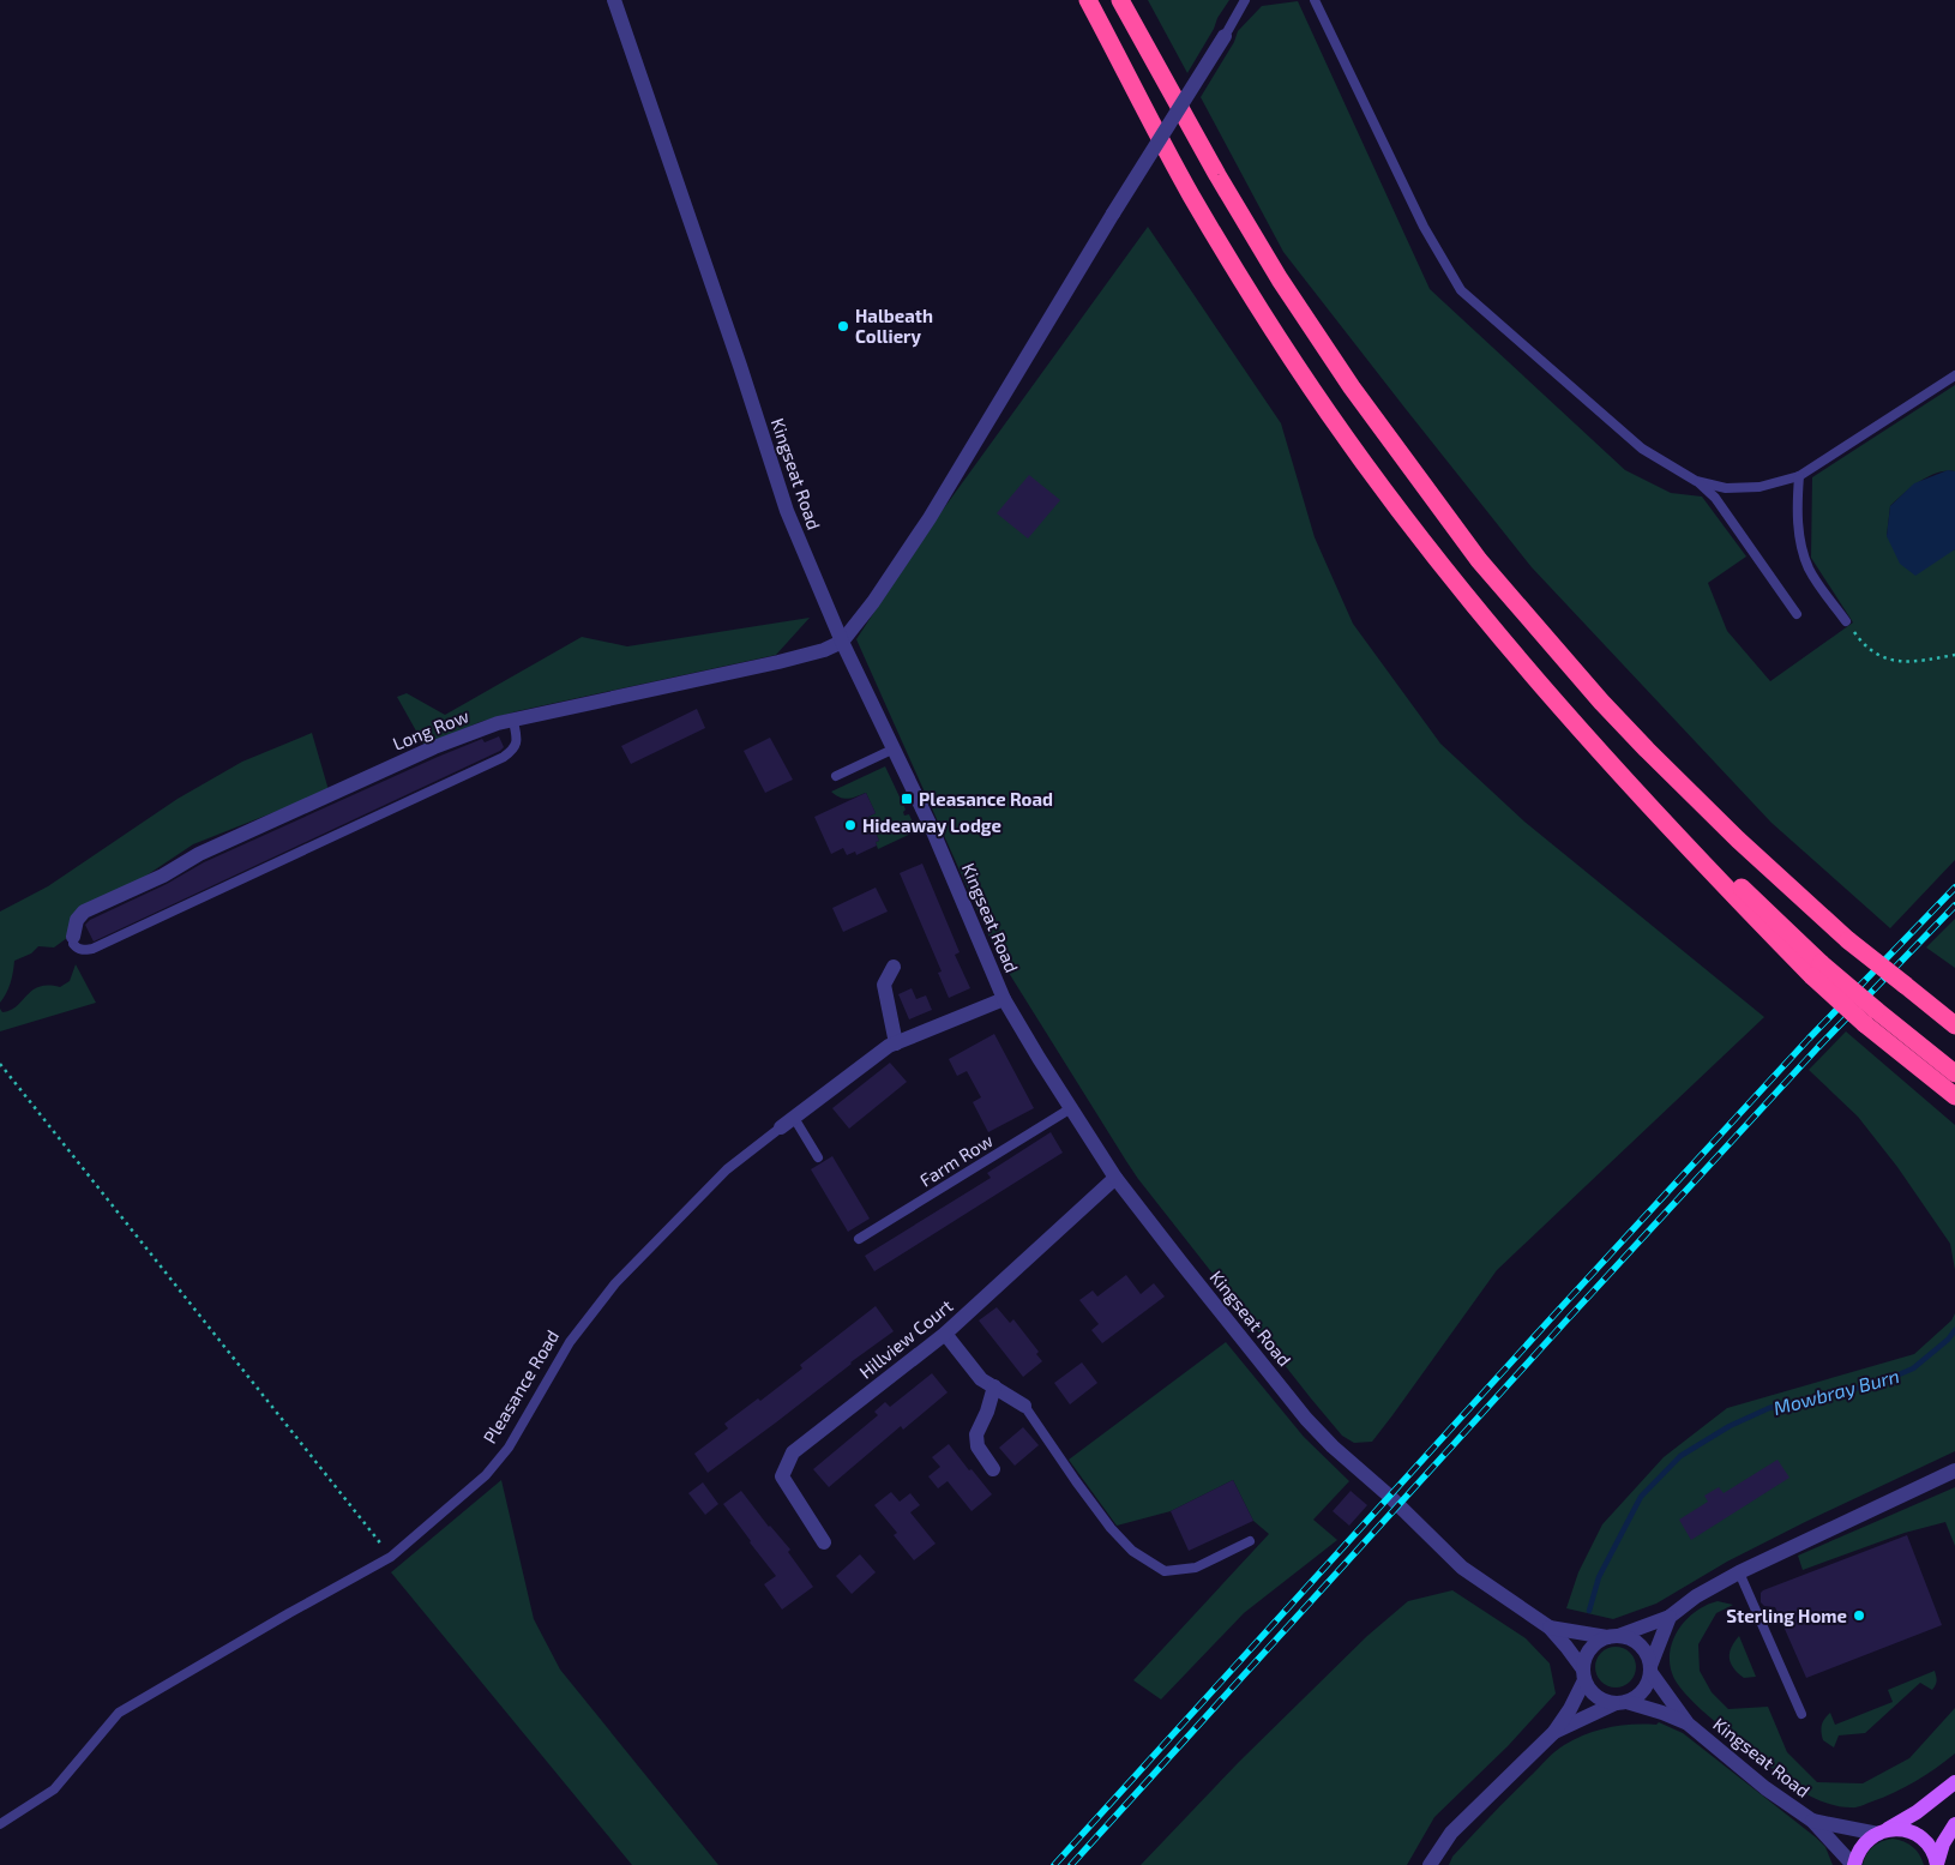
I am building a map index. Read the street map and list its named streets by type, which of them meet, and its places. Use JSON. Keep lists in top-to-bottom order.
{
  "streets": {
    "main road": ["Kingseat Road"],
    "street": ["Long Row", "Hillview Court", "Pleasance Road"],
    "lane": ["Farm Row"]
  },
  "crossings": [
    ["Kingseat Road", "Long Row"],
    ["Kingseat Road", "Farm Row"],
    ["Kingseat Road", "Hillview Court"],
    ["Kingseat Road", "Pleasance Road"]
  ],
  "water": ["Mowbray Burn"],
  "places": {
    "other": ["Halbeath Colliery", "Hideaway Lodge", "Sterling Home"],
    "transit": ["Pleasance Road"]
  }
}
